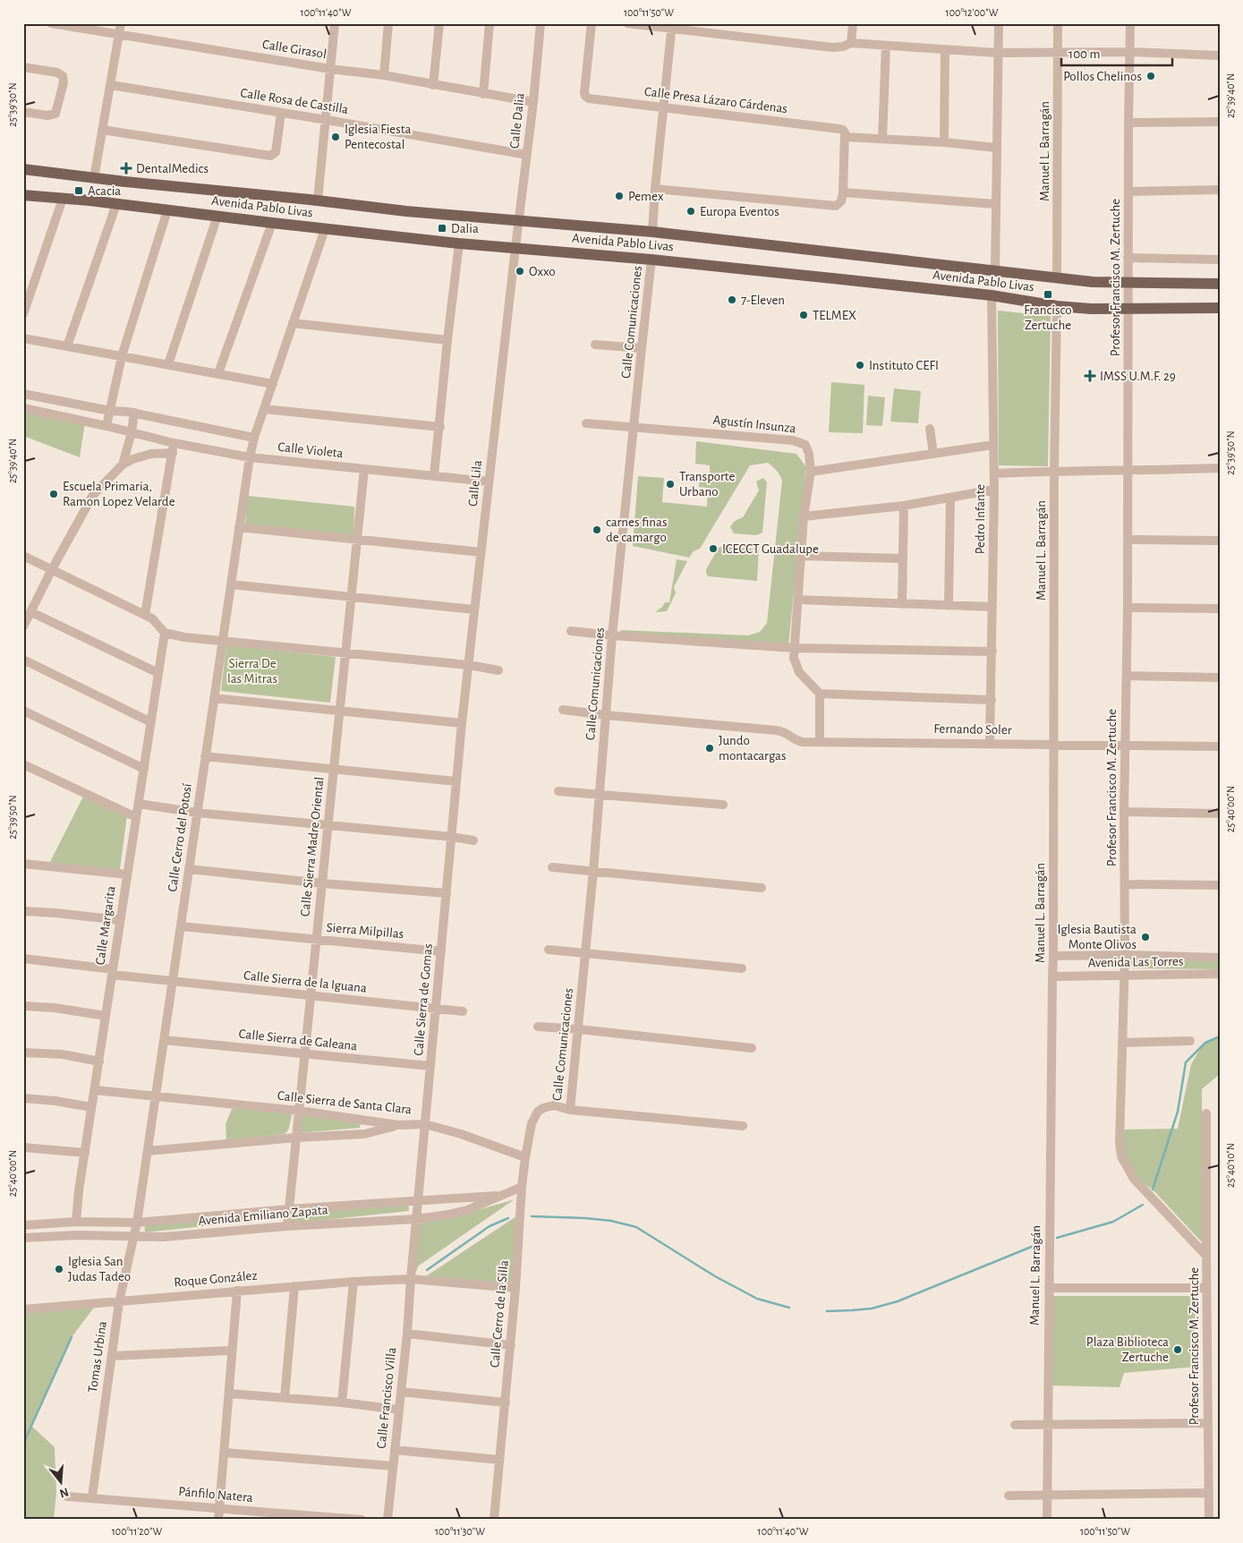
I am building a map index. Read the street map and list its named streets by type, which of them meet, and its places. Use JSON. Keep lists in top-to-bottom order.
{
  "streets": {
    "main road": ["Avenida Pablo Livas"],
    "street": [
      "Calle Girasol",
      "Calle Presa Lázaro Cárdenas",
      "Calle Rosa de Castilla",
      "Calle Dalia",
      "Manuel L. Barragán",
      "Profesor Francisco M. Zertuche",
      "Calle Comunicaciones",
      "Agustín Insunza",
      "Calle Violeta",
      "Calle Lila",
      "Pedro Infante",
      "Fernando Soler",
      "Calle Cerro del Potosí",
      "Calle Sierra Madre Oriental",
      "Calle Margarita",
      "Sierra Milpillas",
      "Avenida Las Torres",
      "Calle Sierra de la Iguana",
      "Calle Sierra de Gomas",
      "Calle Sierra de Galeana",
      "Calle Sierra de Santa Clara",
      "Avenida Emiliano Zapata",
      "Roque González",
      "Calle Cerro de la Silla",
      "Tomas Urbina",
      "Calle Francisco Villa",
      "Pánfilo Natera"
    ]
  },
  "crossings": [
    ["Calle Girasol", "Calle Dalia"],
    ["Calle Rosa de Castilla", "Calle Dalia"],
    ["Calle Dalia", "Avenida Pablo Livas"],
    ["Calle Dalia", "Calle Lila"],
    ["Manuel L. Barragán", "Avenida Pablo Livas"],
    ["Manuel L. Barragán", "Fernando Soler"],
    ["Manuel L. Barragán", "Avenida Las Torres"],
    ["Avenida Pablo Livas", "Profesor Francisco M. Zertuche"],
    ["Avenida Pablo Livas", "Calle Comunicaciones"],
    ["Avenida Pablo Livas", "Calle Lila"],
    ["Avenida Pablo Livas", "Pedro Infante"],
    ["Avenida Pablo Livas", "Calle Cerro del Potosí"],
    ["Profesor Francisco M. Zertuche", "Fernando Soler"],
    ["Profesor Francisco M. Zertuche", "Avenida Las Torres"],
    ["Calle Comunicaciones", "Agustín Insunza"],
    ["Calle Comunicaciones", "Fernando Soler"],
    ["Calle Comunicaciones", "Calle Cerro de la Silla"],
    ["Calle Violeta", "Calle Lila"],
    ["Calle Violeta", "Calle Cerro del Potosí"],
    ["Calle Violeta", "Calle Sierra Madre Oriental"],
    ["Calle Lila", "Calle Sierra de Gomas"],
    ["Pedro Infante", "Fernando Soler"],
    ["Calle Cerro del Potosí", "Sierra Milpillas"],
    ["Calle Cerro del Potosí", "Calle Sierra de la Iguana"],
    ["Calle Cerro del Potosí", "Calle Sierra de Galeana"],
    ["Calle Cerro del Potosí", "Calle Sierra de Santa Clara"],
    ["Calle Cerro del Potosí", "Avenida Emiliano Zapata"],
    ["Calle Cerro del Potosí", "Tomas Urbina"],
    ["Calle Sierra Madre Oriental", "Sierra Milpillas"],
    ["Calle Sierra Madre Oriental", "Calle Sierra de la Iguana"],
    ["Calle Sierra Madre Oriental", "Calle Sierra de Galeana"],
    ["Calle Sierra Madre Oriental", "Calle Sierra de Santa Clara"],
    ["Calle Sierra Madre Oriental", "Avenida Emiliano Zapata"],
    ["Calle Margarita", "Calle Sierra de la Iguana"],
    ["Calle Margarita", "Calle Sierra de Santa Clara"],
    ["Calle Margarita", "Avenida Emiliano Zapata"],
    ["Sierra Milpillas", "Calle Sierra de Gomas"],
    ["Calle Sierra de la Iguana", "Calle Sierra de Gomas"],
    ["Calle Sierra de Gomas", "Calle Sierra de Galeana"],
    ["Calle Sierra de Gomas", "Calle Sierra de Santa Clara"],
    ["Calle Sierra de Gomas", "Avenida Emiliano Zapata"],
    ["Calle Sierra de Gomas", "Roque González"],
    ["Calle Sierra de Gomas", "Calle Francisco Villa"],
    ["Calle Sierra de Santa Clara", "Calle Cerro de la Silla"],
    ["Avenida Emiliano Zapata", "Calle Cerro de la Silla"],
    ["Avenida Emiliano Zapata", "Tomas Urbina"],
    ["Roque González", "Calle Cerro de la Silla"],
    ["Roque González", "Tomas Urbina"],
    ["Roque González", "Calle Francisco Villa"],
    ["Tomas Urbina", "Pánfilo Natera"]
  ],
  "parks": ["Sierra De las Mitras"],
  "places": {
    "other": [
      "Pollos Chelinos",
      "Iglesia Fiesta Pentecostal",
      "Pemex",
      "Europa Eventos",
      "Oxxo",
      "7-Eleven",
      "TELMEX",
      "Instituto CEFI",
      "Transporte Urbano",
      "Escuela Primaria, Ramon Lopez Velarde",
      "carnes finas de camargo",
      "ICECCT Guadalupe",
      "Jundo montacargas",
      "Iglesia Bautista Monte Olivos",
      "Iglesia San Judas Tadeo",
      "Plaza Biblioteca Zertuche"
    ],
    "health": ["DentalMedics", "IMSS U.M.F. 29"],
    "transit": ["Acacia", "Dalia", "Francisco Zertuche"]
  },
  "scale_bar": "100 m",
  "north": "bottom",
  "coordinates": [
    "100°11'40\"W",
    "100°11'50\"W",
    "100°12'00\"W",
    "25°39'40\"N",
    "25°39'30\"N",
    "25°39'50\"N",
    "25°40'00\"N",
    "25°40'10\"N",
    "100°11'20\"W",
    "100°11'30\"W"
  ]
}
